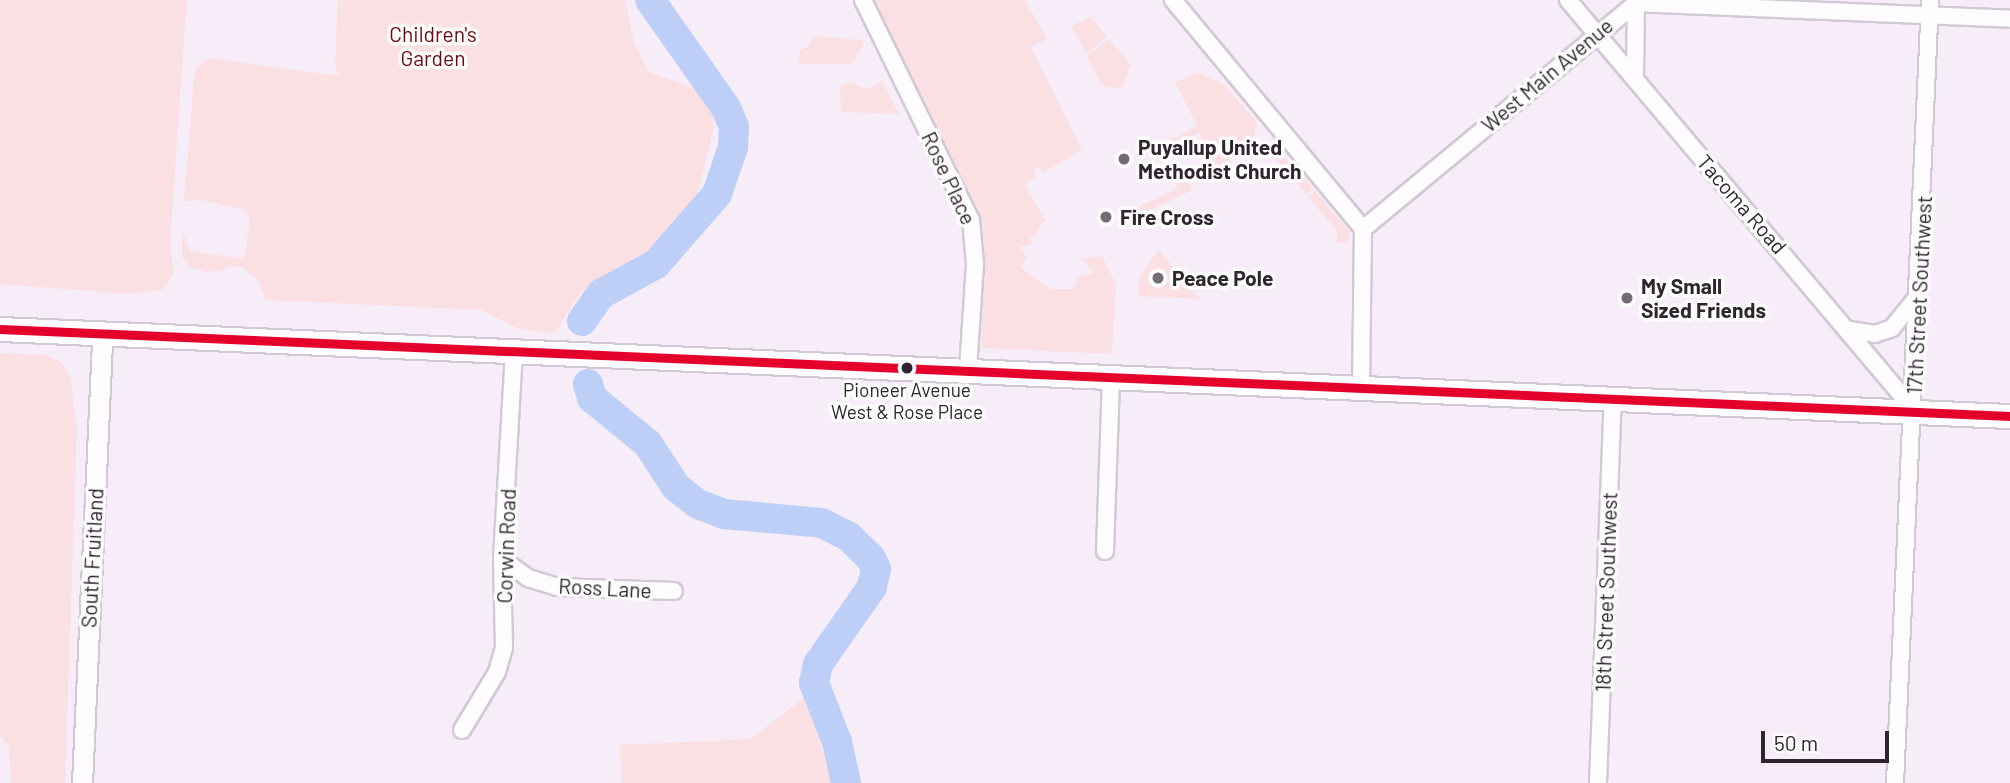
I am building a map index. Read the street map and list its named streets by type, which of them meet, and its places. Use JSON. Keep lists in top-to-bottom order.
{
  "streets": {
    "street": [
      "West Main Avenue",
      "Rose Place",
      "Tacoma Road",
      "17th Street Southwest",
      "Corwin Road",
      "South Fruitland",
      "Ross Lane",
      "18th Street Southwest"
    ]
  },
  "crossings": [
    ["West Main Avenue", "Tacoma Road"],
    ["Tacoma Road", "17th Street Southwest"],
    ["Corwin Road", "Ross Lane"]
  ],
  "parks": ["Children's Garden"],
  "places": [
    "Puyallup United Methodist Church",
    "Fire Cross",
    "Peace Pole",
    "My Small Sized Friends",
    "Pioneer Avenue West & Rose Place"
  ],
  "scale_bar": "50 m"
}
